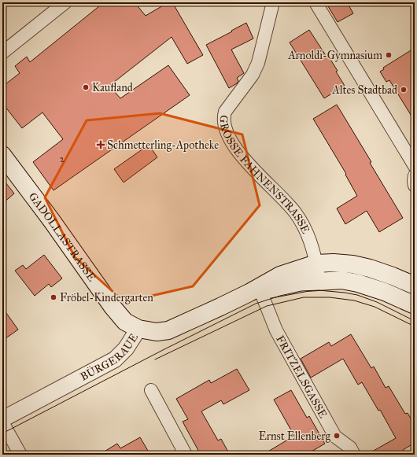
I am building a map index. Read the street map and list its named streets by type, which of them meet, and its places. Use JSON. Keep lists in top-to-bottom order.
{
  "streets": {
    "main road": ["GADOLLASTRASSE", "BÜRGERAUE"],
    "street": ["GROSSE FAHNENSTRASSE", "FRITZELSGASSE"]
  },
  "crossings": [
    ["GROSSE FAHNENSTRASSE", "BÜRGERAUE"],
    ["GADOLLASTRASSE", "BÜRGERAUE"],
    ["BÜRGERAUE", "FRITZELSGASSE"]
  ],
  "places": {
    "other": [
      "Arnoldi-Gymnasium",
      "Kaufland",
      "Altes Stadtbad",
      "Fröbel-Kindergarten",
      "Ernst Ellenberg"
    ],
    "health": ["Schmetterling-Apotheke"]
  },
  "house_numbers": ["2"]
}
